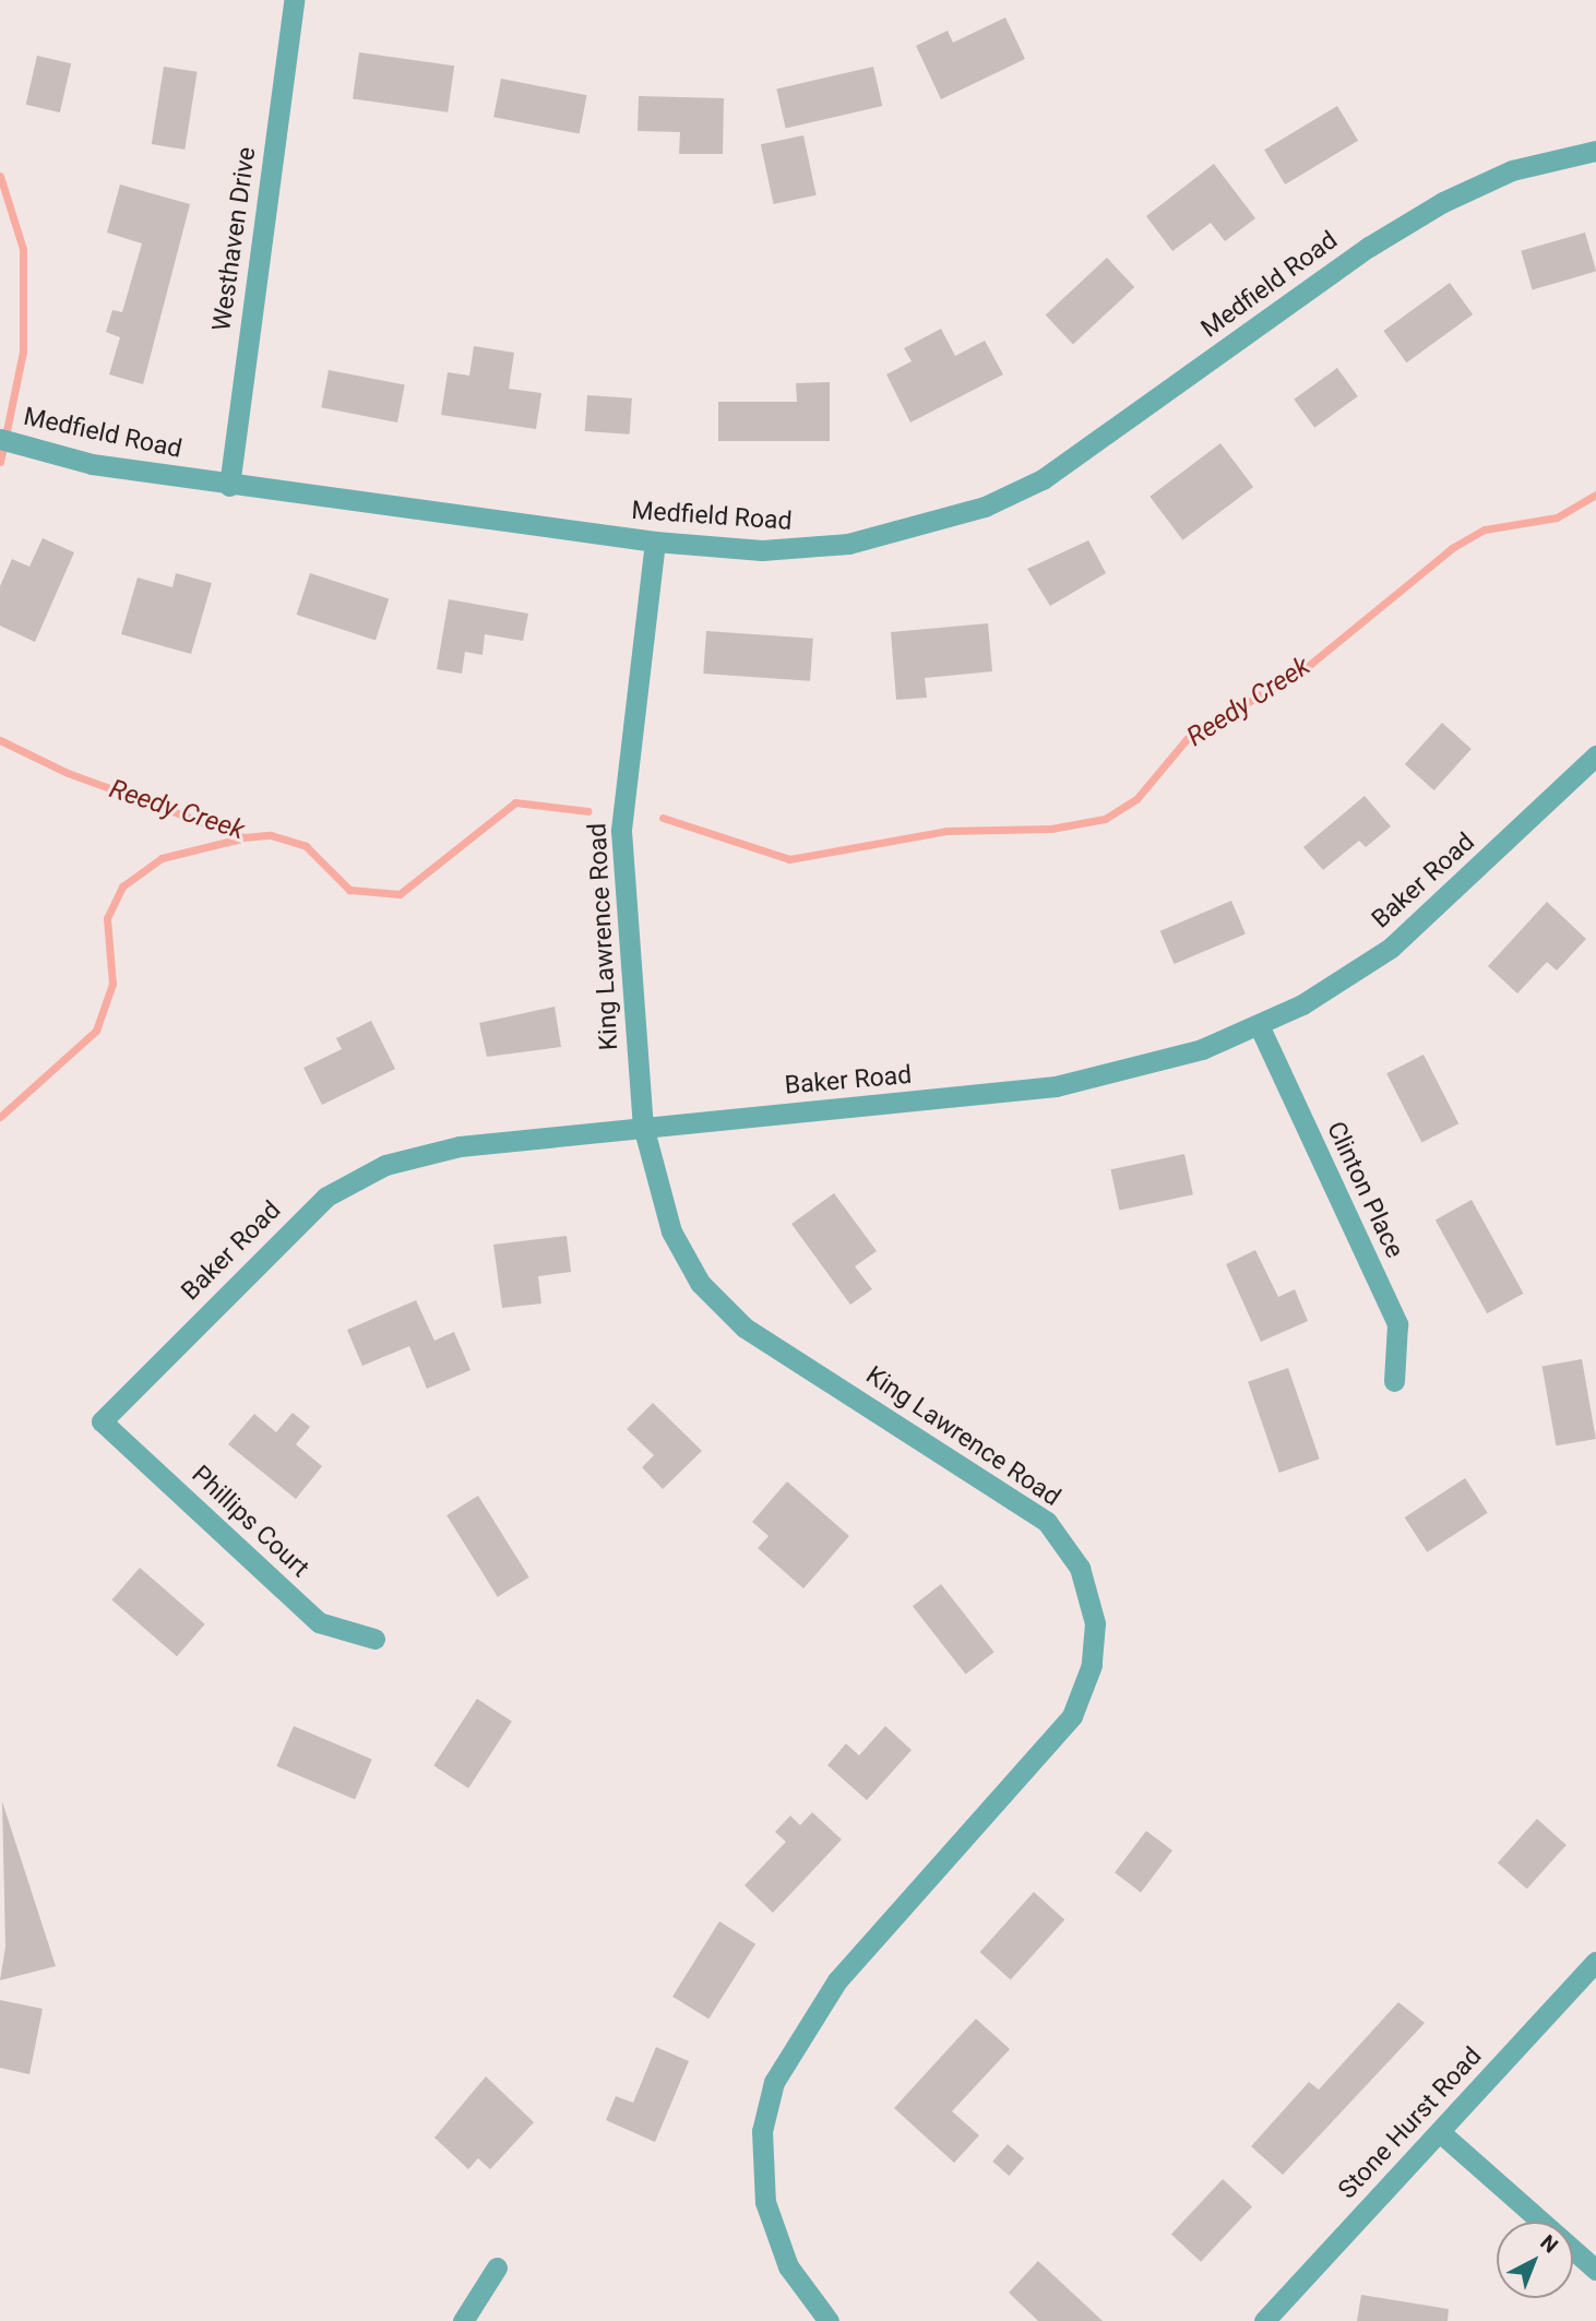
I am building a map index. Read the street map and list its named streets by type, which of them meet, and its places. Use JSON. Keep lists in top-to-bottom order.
{
  "streets": {
    "street": [
      "Westhaven Drive",
      "Medfield Road",
      "Baker Road",
      "King Lawrence Road",
      "Clinton Place",
      "Phillips Court",
      "Stone Hurst Road"
    ]
  },
  "crossings": [
    ["Westhaven Drive", "Medfield Road"],
    ["Medfield Road", "King Lawrence Road"],
    ["Baker Road", "King Lawrence Road"],
    ["Baker Road", "Clinton Place"],
    ["Baker Road", "Phillips Court"]
  ],
  "water": ["Reedy Creek"],
  "north": "top right"
}
